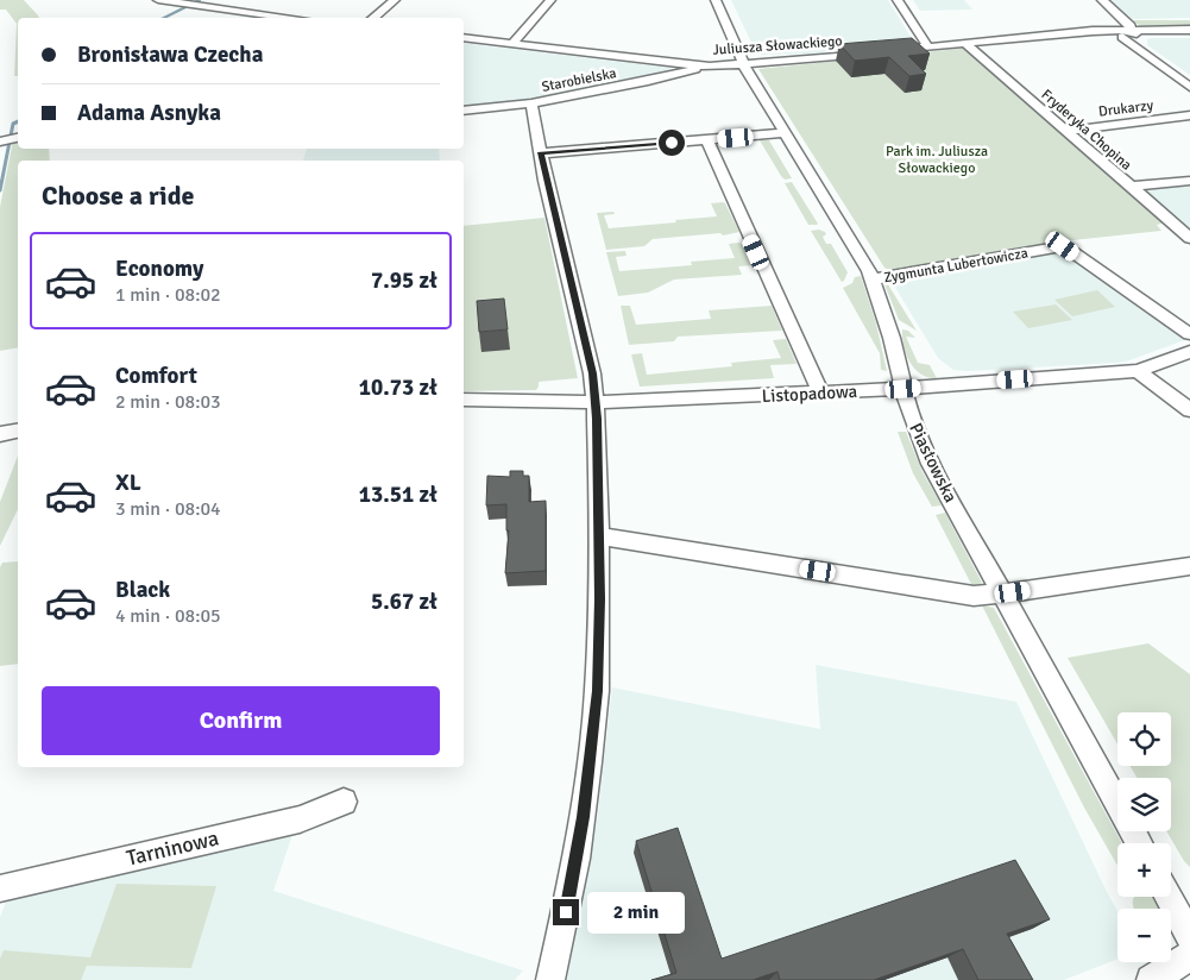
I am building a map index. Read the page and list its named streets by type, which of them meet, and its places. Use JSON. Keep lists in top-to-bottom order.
{
  "streets": {
    "street": [
      "Juliusza Słowackiego",
      "Starobielska",
      "Drukarzy",
      "Fryderyka Chopina",
      "Zygmunta Lubertowicza",
      "Listopadowa",
      "Piastowska",
      "Tarninowa"
    ]
  },
  "crossings": [
    ["Juliusza Słowackiego", "Starobielska"],
    ["Juliusza Słowackiego", "Fryderyka Chopina"],
    ["Juliusza Słowackiego", "Piastowska"],
    ["Drukarzy", "Fryderyka Chopina"],
    ["Zygmunta Lubertowicza", "Piastowska"],
    ["Listopadowa", "Piastowska"]
  ],
  "parks": ["Park im. Juliusza Słowackiego"],
  "page": {
    "banner": ["Bronisława Czecha", "Adama Asnyka"],
    "heading": "Choose a ride",
    "list": [
      {
        "name": "Economy",
        "note": "1 min · 08:02",
        "value": "7.95 zł"
      },
      {
        "name": "Comfort",
        "note": "2 min · 08:03",
        "value": "10.73 zł"
      },
      {
        "name": "XL",
        "note": "3 min · 08:04",
        "value": "13.51 zł"
      },
      {
        "name": "Black",
        "note": "4 min · 08:05",
        "value": "5.67 zł"
      }
    ],
    "buttons": "Confirm",
    "map_buttons": ["+", "−"],
    "bubble": "2 min"
  }
}
